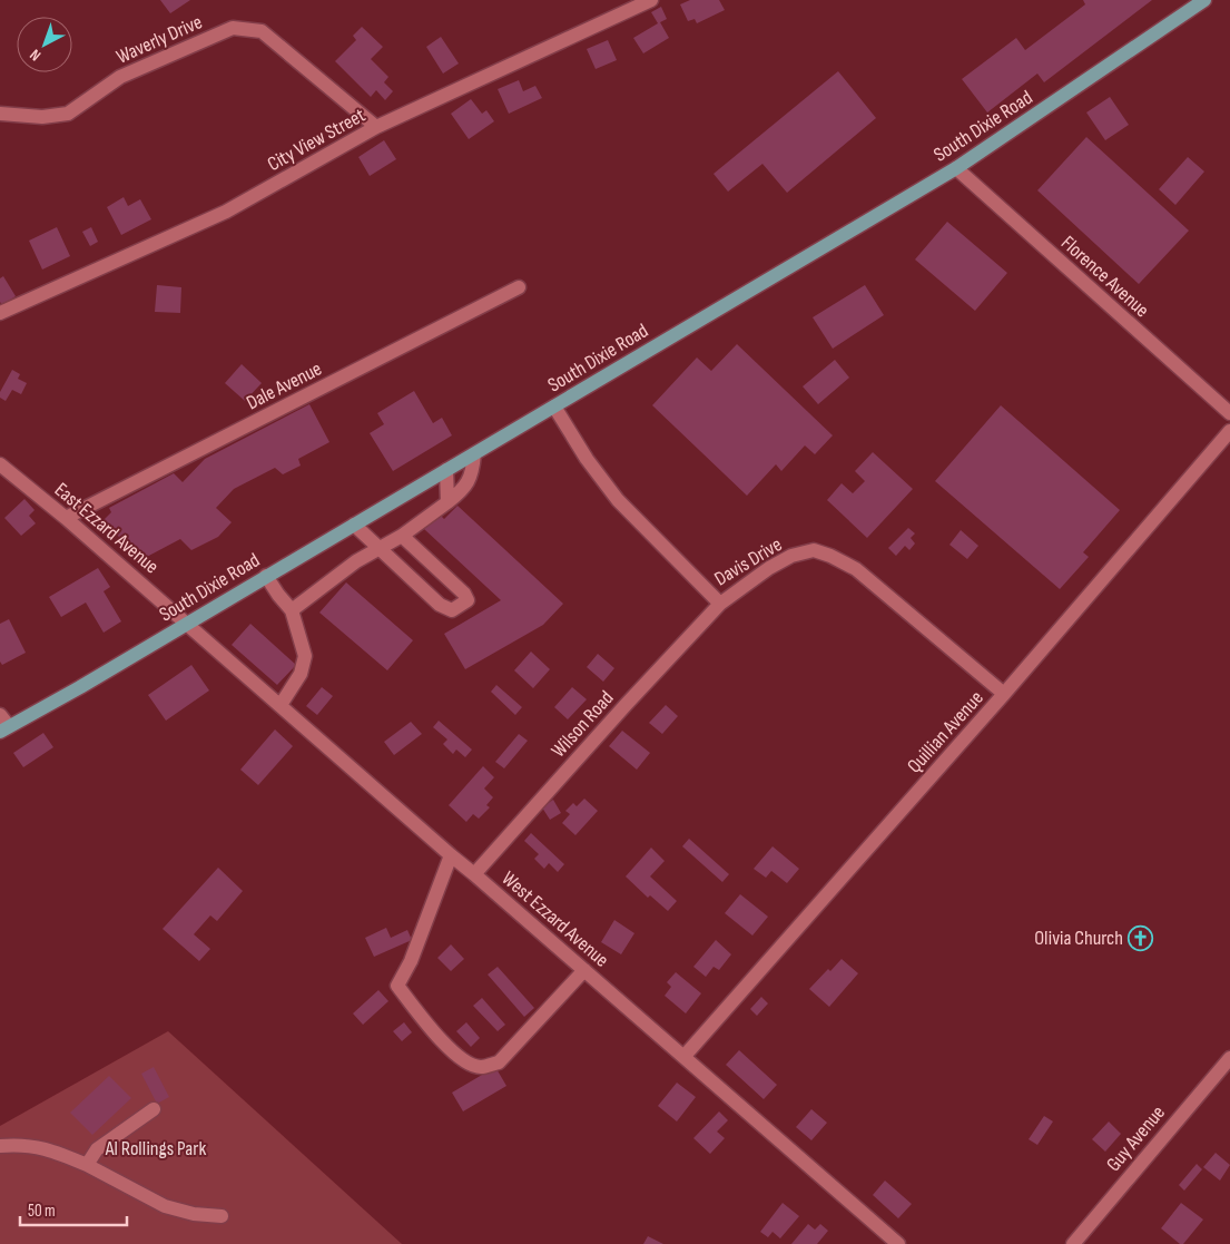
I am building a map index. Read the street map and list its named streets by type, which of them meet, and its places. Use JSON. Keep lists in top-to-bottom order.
{
  "streets": {
    "main road": ["South Dixie Road"],
    "street": [
      "Waverly Drive",
      "City View Street",
      "Florence Avenue",
      "Dale Avenue",
      "East Ezzard Avenue",
      "Davis Drive",
      "Wilson Road",
      "Quillian Avenue",
      "West Ezzard Avenue",
      "Guy Avenue"
    ]
  },
  "crossings": [
    ["Waverly Drive", "City View Street"],
    ["South Dixie Road", "Florence Avenue"],
    ["South Dixie Road", "East Ezzard Avenue"],
    ["South Dixie Road", "Davis Drive"],
    ["South Dixie Road", "West Ezzard Avenue"],
    ["Dale Avenue", "East Ezzard Avenue"],
    ["East Ezzard Avenue", "West Ezzard Avenue"],
    ["Davis Drive", "Wilson Road"],
    ["Davis Drive", "Quillian Avenue"],
    ["Wilson Road", "West Ezzard Avenue"],
    ["Quillian Avenue", "West Ezzard Avenue"]
  ],
  "parks": ["Al Rollings Park"],
  "places": {
    "church": ["Olivia Church"]
  },
  "scale_bar": "50 m",
  "north": "bottom left"
}
